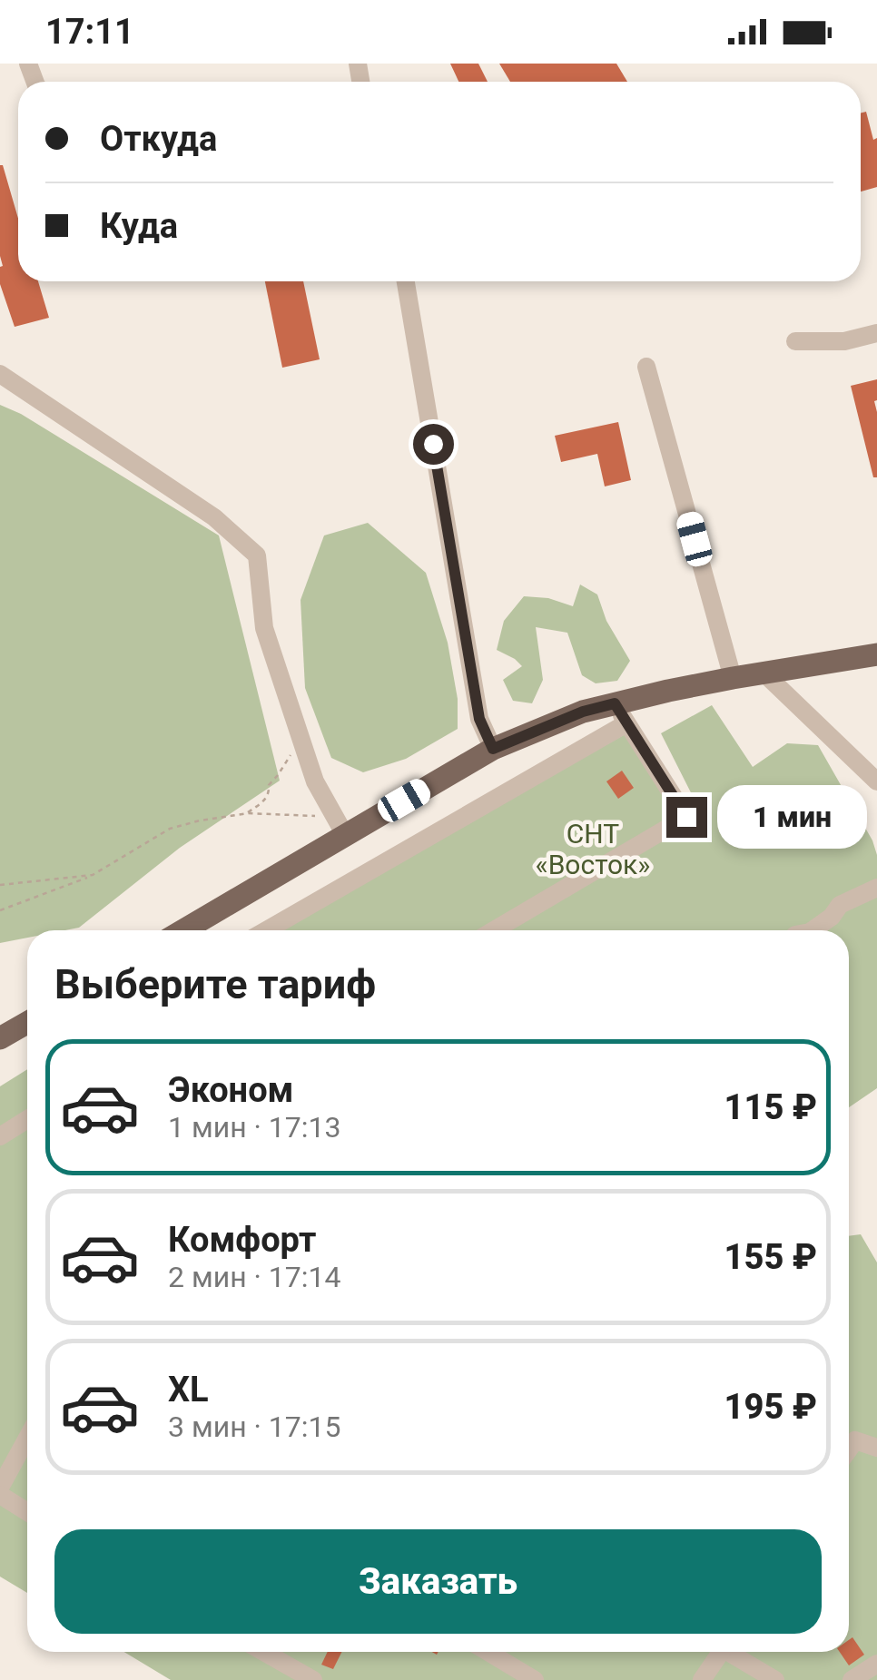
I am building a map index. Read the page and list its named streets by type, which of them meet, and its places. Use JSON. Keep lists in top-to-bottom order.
{
  "parks": ["СНТ «Восток»"],
  "page": {
    "status": "17:11",
    "banner": ["Откуда", "Куда"],
    "bubble": "1 мин",
    "heading": "Выберите тариф",
    "list": [
      {
        "name": "Эконом",
        "note": "1 мин · 17:13",
        "value": "115 ₽"
      },
      {
        "name": "Комфорт",
        "note": "2 мин · 17:14",
        "value": "155 ₽"
      },
      {
        "name": "XL",
        "note": "3 мин · 17:15",
        "value": "195 ₽"
      }
    ],
    "buttons": "Заказать"
  }
}
